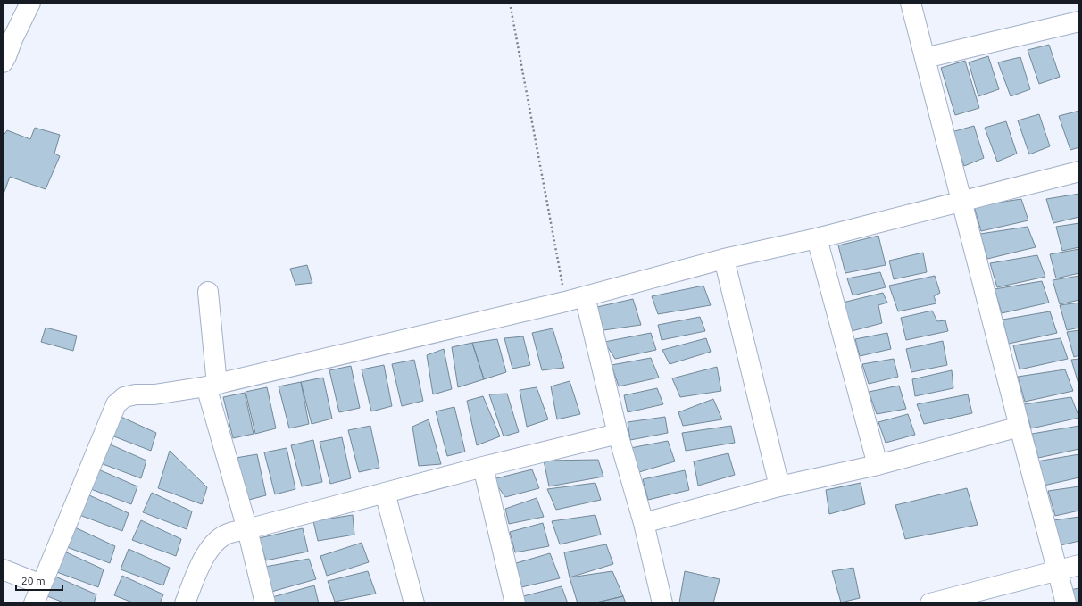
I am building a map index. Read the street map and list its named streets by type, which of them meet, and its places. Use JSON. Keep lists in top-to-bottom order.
{
  "scale_bar": "20 m"
}
